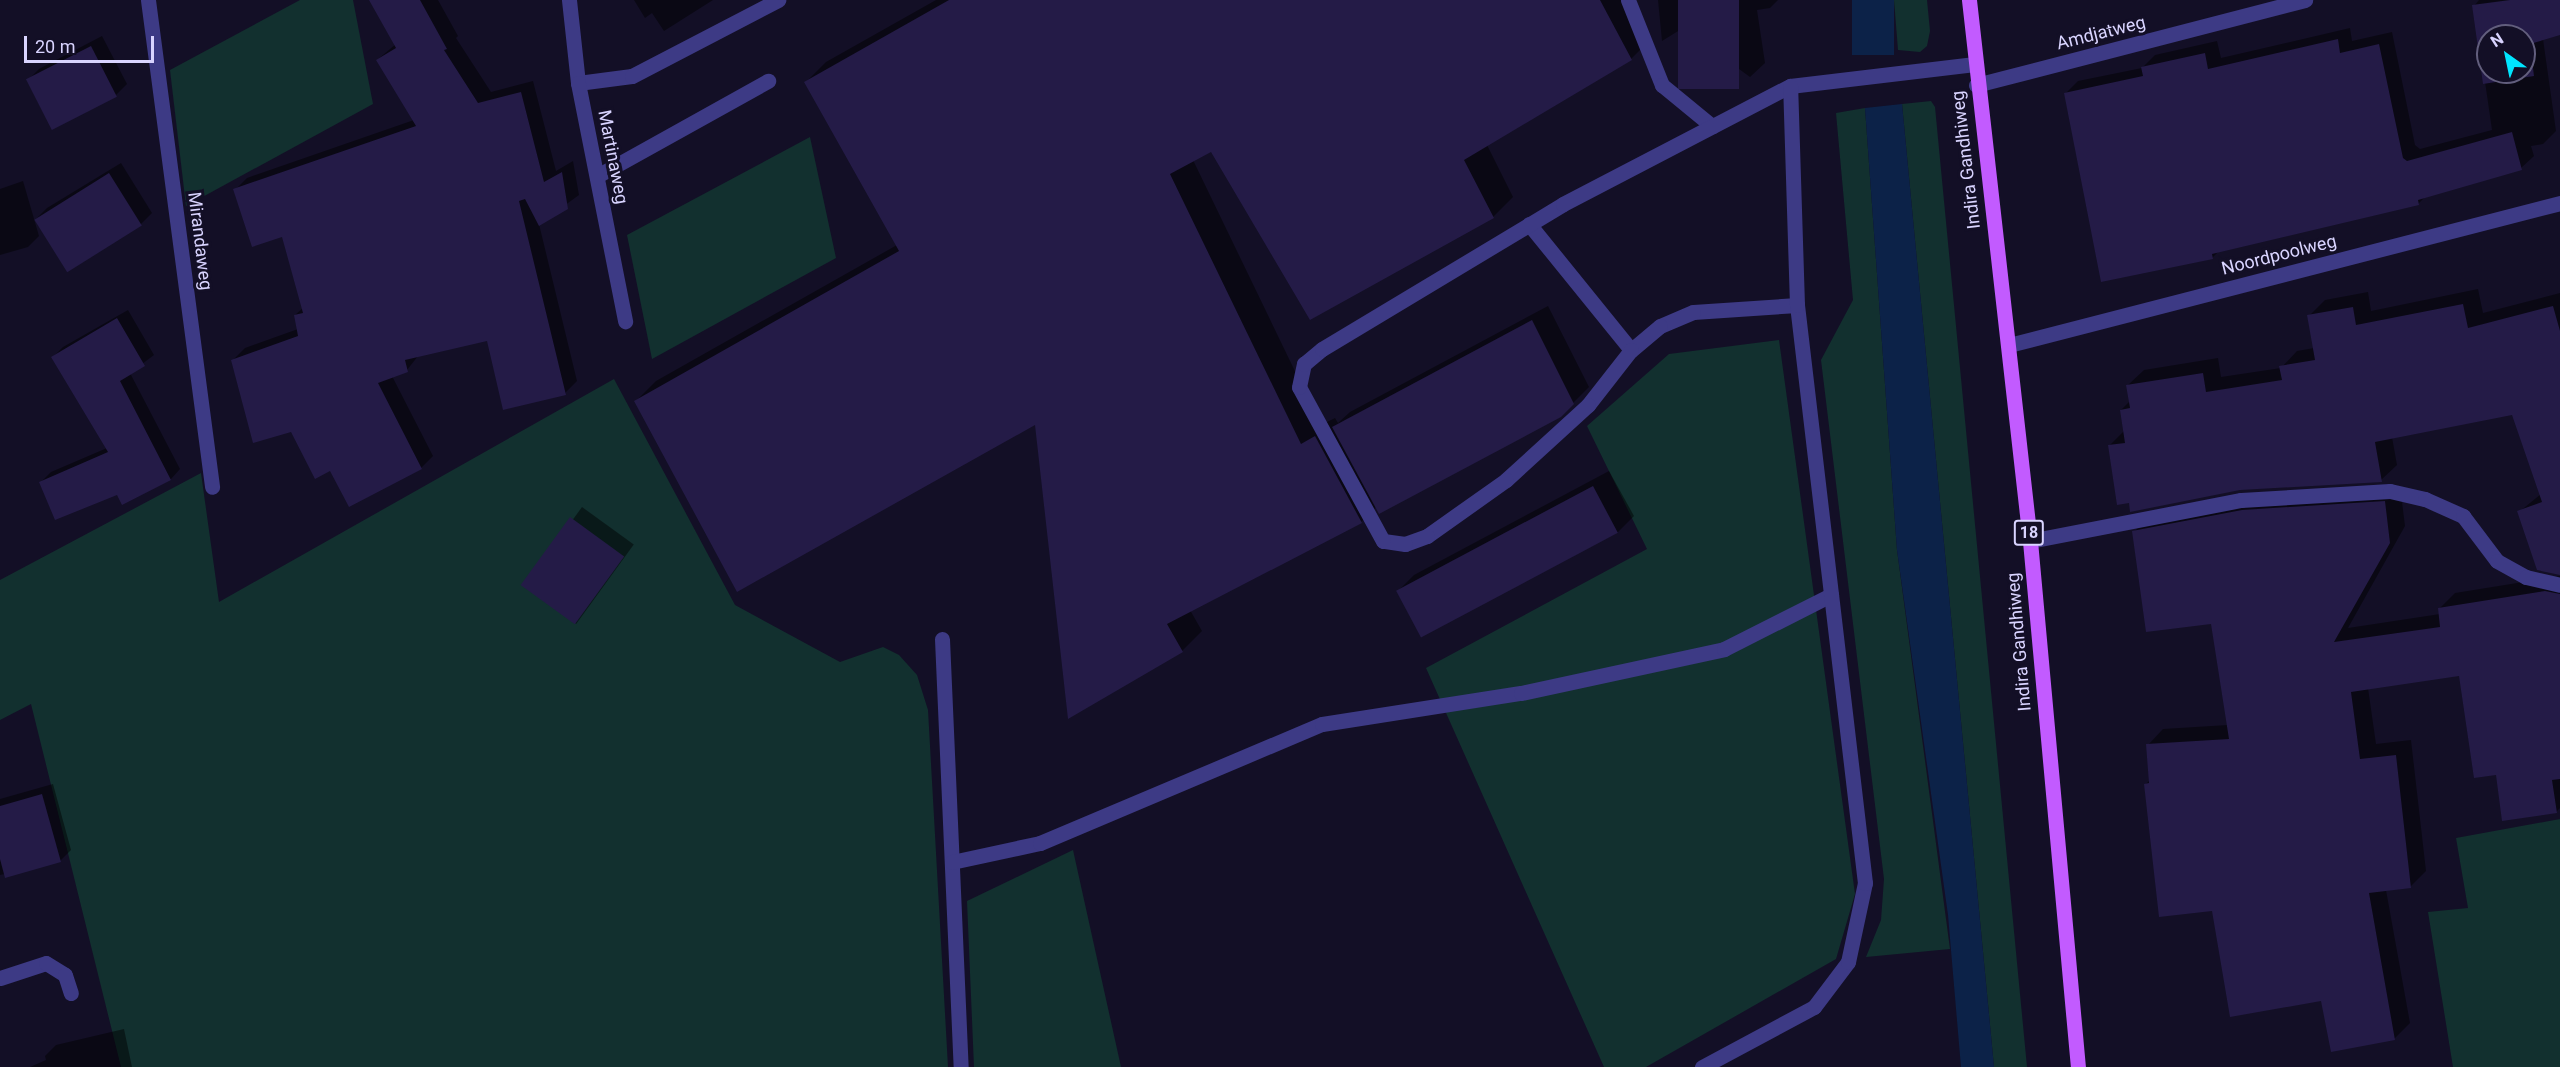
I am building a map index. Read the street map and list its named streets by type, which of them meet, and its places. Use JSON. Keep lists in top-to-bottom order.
{
  "streets": {
    "main road": ["Indira Gandhiweg", "18"],
    "street": [
      "Amdjatweg",
      "Martinaweg",
      "Mirandaweg",
      "Noordpoolweg"
    ]
  },
  "crossings": [
    ["Amdjatweg", "Indira Gandhiweg"],
    ["Indira Gandhiweg", "Noordpoolweg"]
  ],
  "scale_bar": "20 m",
  "north": "top left"
}
